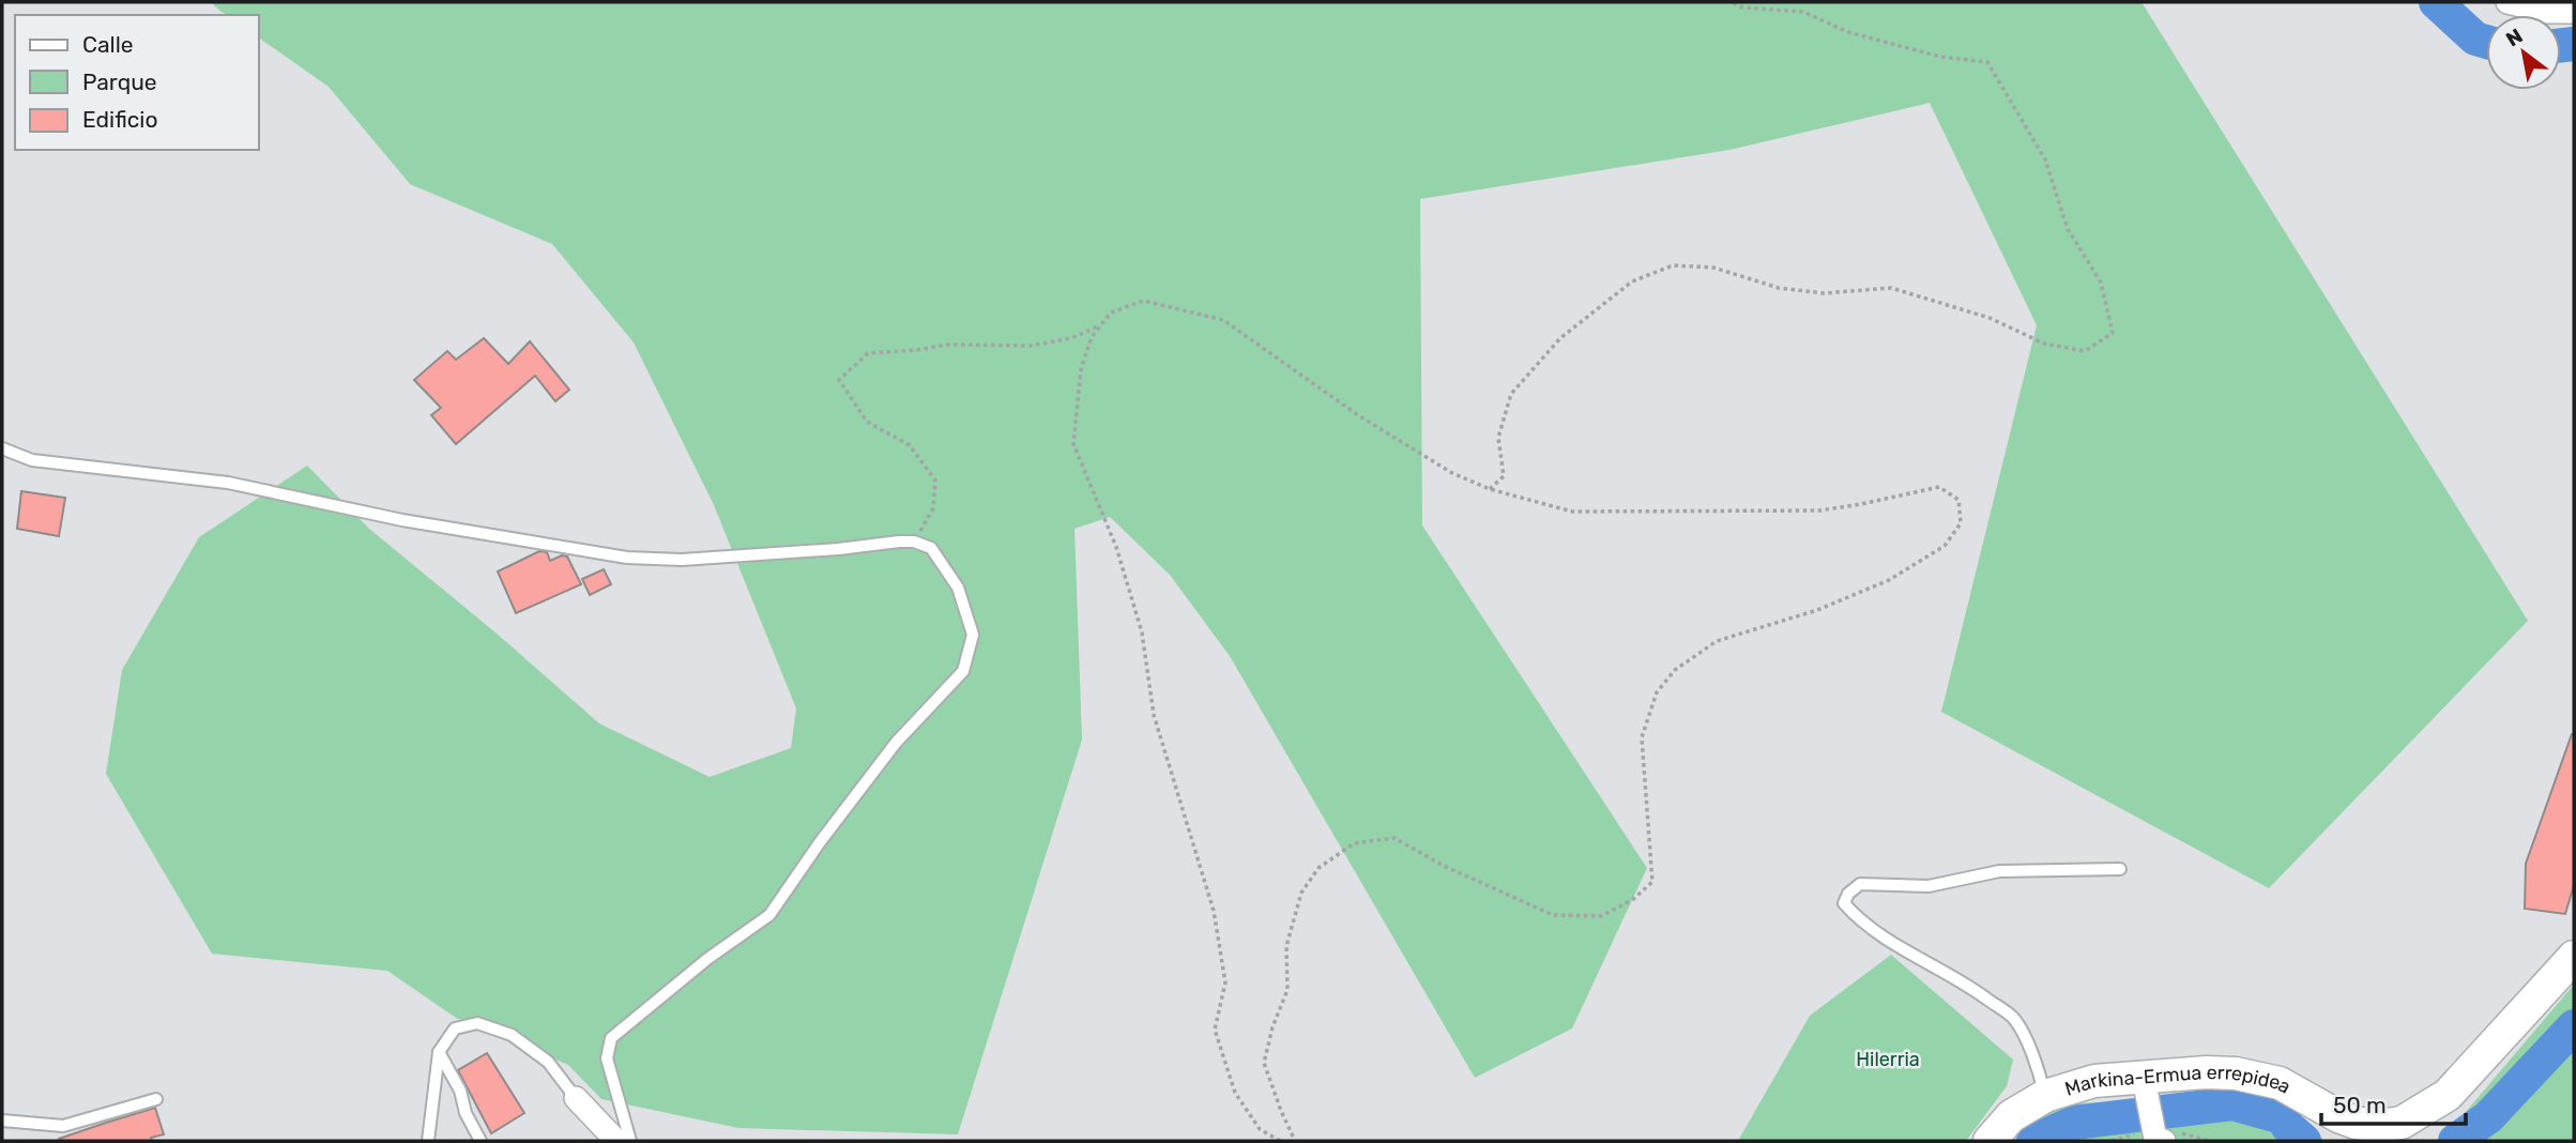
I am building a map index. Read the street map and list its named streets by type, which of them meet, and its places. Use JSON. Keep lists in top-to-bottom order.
{
  "streets": {
    "main road": ["Markina-Ermua errepidea"]
  },
  "parks": ["Hilerria"],
  "legend": ["Calle", "Parque", "Edificio"],
  "scale_bar": "50 m",
  "north": "top left"
}
